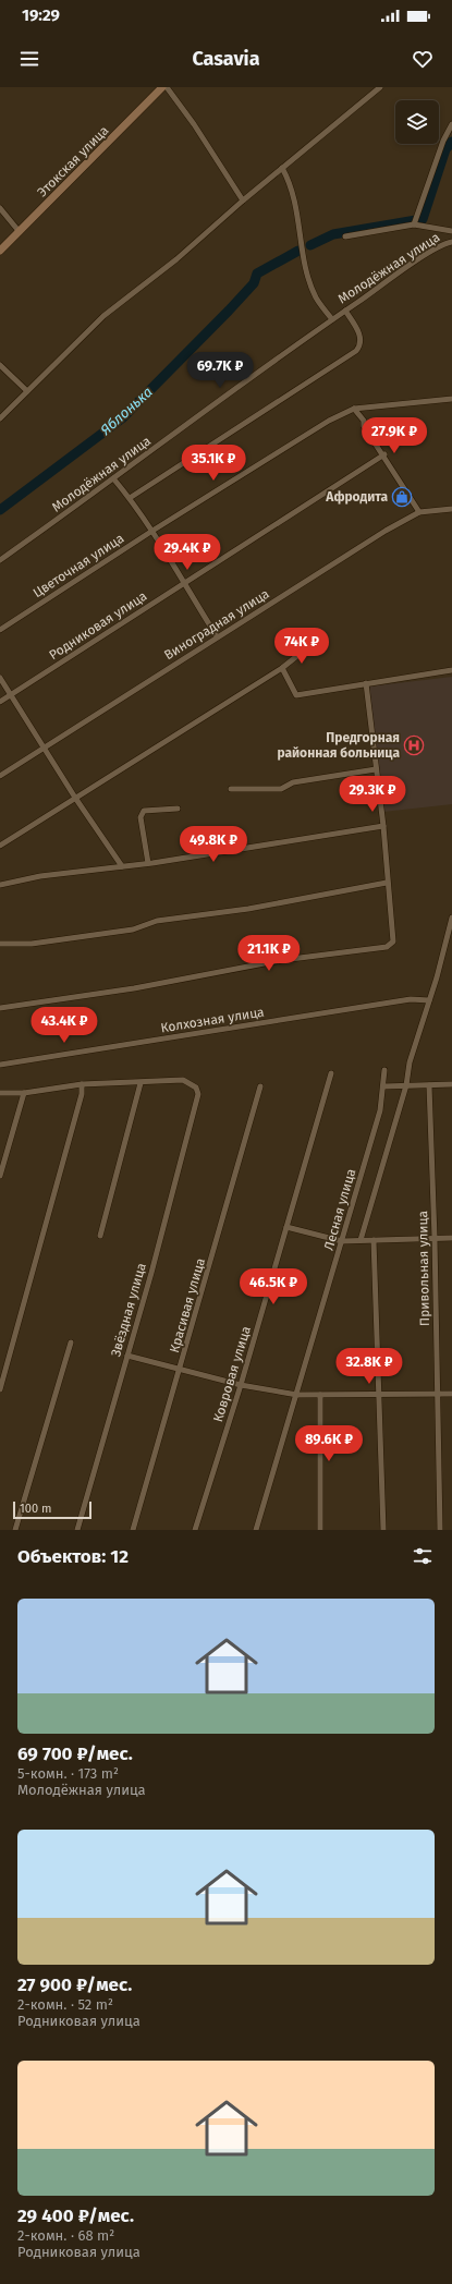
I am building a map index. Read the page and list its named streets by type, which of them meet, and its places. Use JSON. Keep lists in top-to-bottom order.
{
  "streets": {
    "main road": ["Этокская улица"],
    "street": [
      "Молодёжная улица",
      "Цветочная улица",
      "Виноградная улица",
      "Родниковая улица",
      "Колхозная улица",
      "Лесная улица",
      "Привольная улица",
      "Красивая улица",
      "Звёздная улица",
      "Ковровая улица"
    ]
  },
  "water": ["Яблонька"],
  "places": {
    "shop": ["Афродита"],
    "hospital": ["Предгорная районная больница"]
  },
  "scale_bar": "100 m",
  "page": {
    "status": "19:29",
    "header": "Casavia",
    "price": [
      "69.7K ₽",
      "27.9K ₽",
      "35.1K ₽",
      "29.4K ₽",
      "74K ₽",
      "29.3K ₽",
      "49.8K ₽",
      "21.1K ₽",
      "43.4K ₽",
      "46.5K ₽",
      "32.8K ₽",
      "89.6K ₽"
    ],
    "scale": "100 m",
    "heading": "Объектов: 12",
    "list": [
      {
        "name": "69 700 ₽/мес.",
        "note": "5-комн. · 173 m² · Молодёжная улица"
      },
      {
        "name": "27 900 ₽/мес.",
        "note": "2-комн. · 52 m² · Родниковая улица"
      },
      {
        "name": "29 400 ₽/мес.",
        "note": "2-комн. · 68 m² · Родниковая улица"
      }
    ]
  }
}
